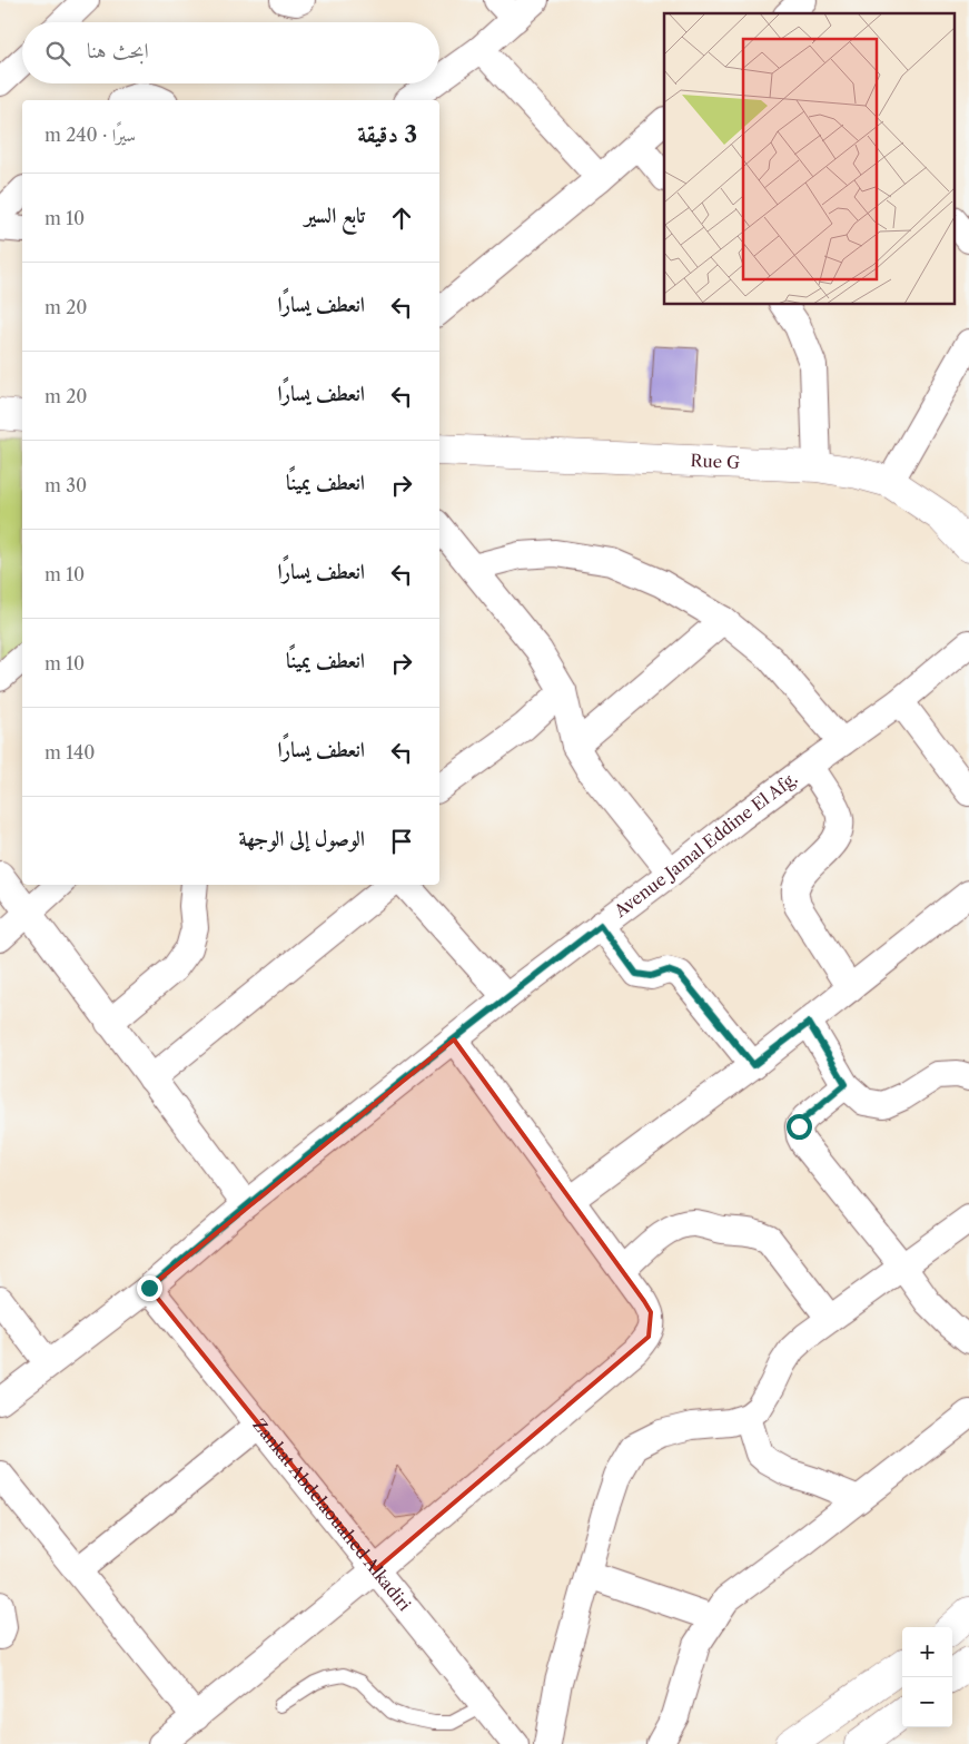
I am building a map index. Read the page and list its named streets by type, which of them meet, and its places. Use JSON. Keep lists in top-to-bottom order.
{
  "streets": {
    "street": ["Rue G", "Avenue Jamal Eddine El Afg.", "Zankat Abdelaouahed Alkadiri"]
  },
  "crossings": [
    ["Avenue Jamal Eddine El Afg.", "Zankat Abdelaouahed Alkadiri"]
  ],
  "page": {
    "search": "ابحث هنا",
    "heading": ["3 دقيقة", "سيرًا · 240 m"],
    "list": [
      ["تابع السير", "10 m"],
      ["انعطف يسارًا", "20 m"],
      ["انعطف يسارًا", "20 m"],
      ["انعطف يمينًا", "30 m"],
      ["انعطف يسارًا", "10 m"],
      ["انعطف يمينًا", "10 m"],
      ["انعطف يسارًا", "140 m"],
      "الوصول إلى الوجهة"
    ],
    "map_buttons": ["+", "−"]
  }
}
